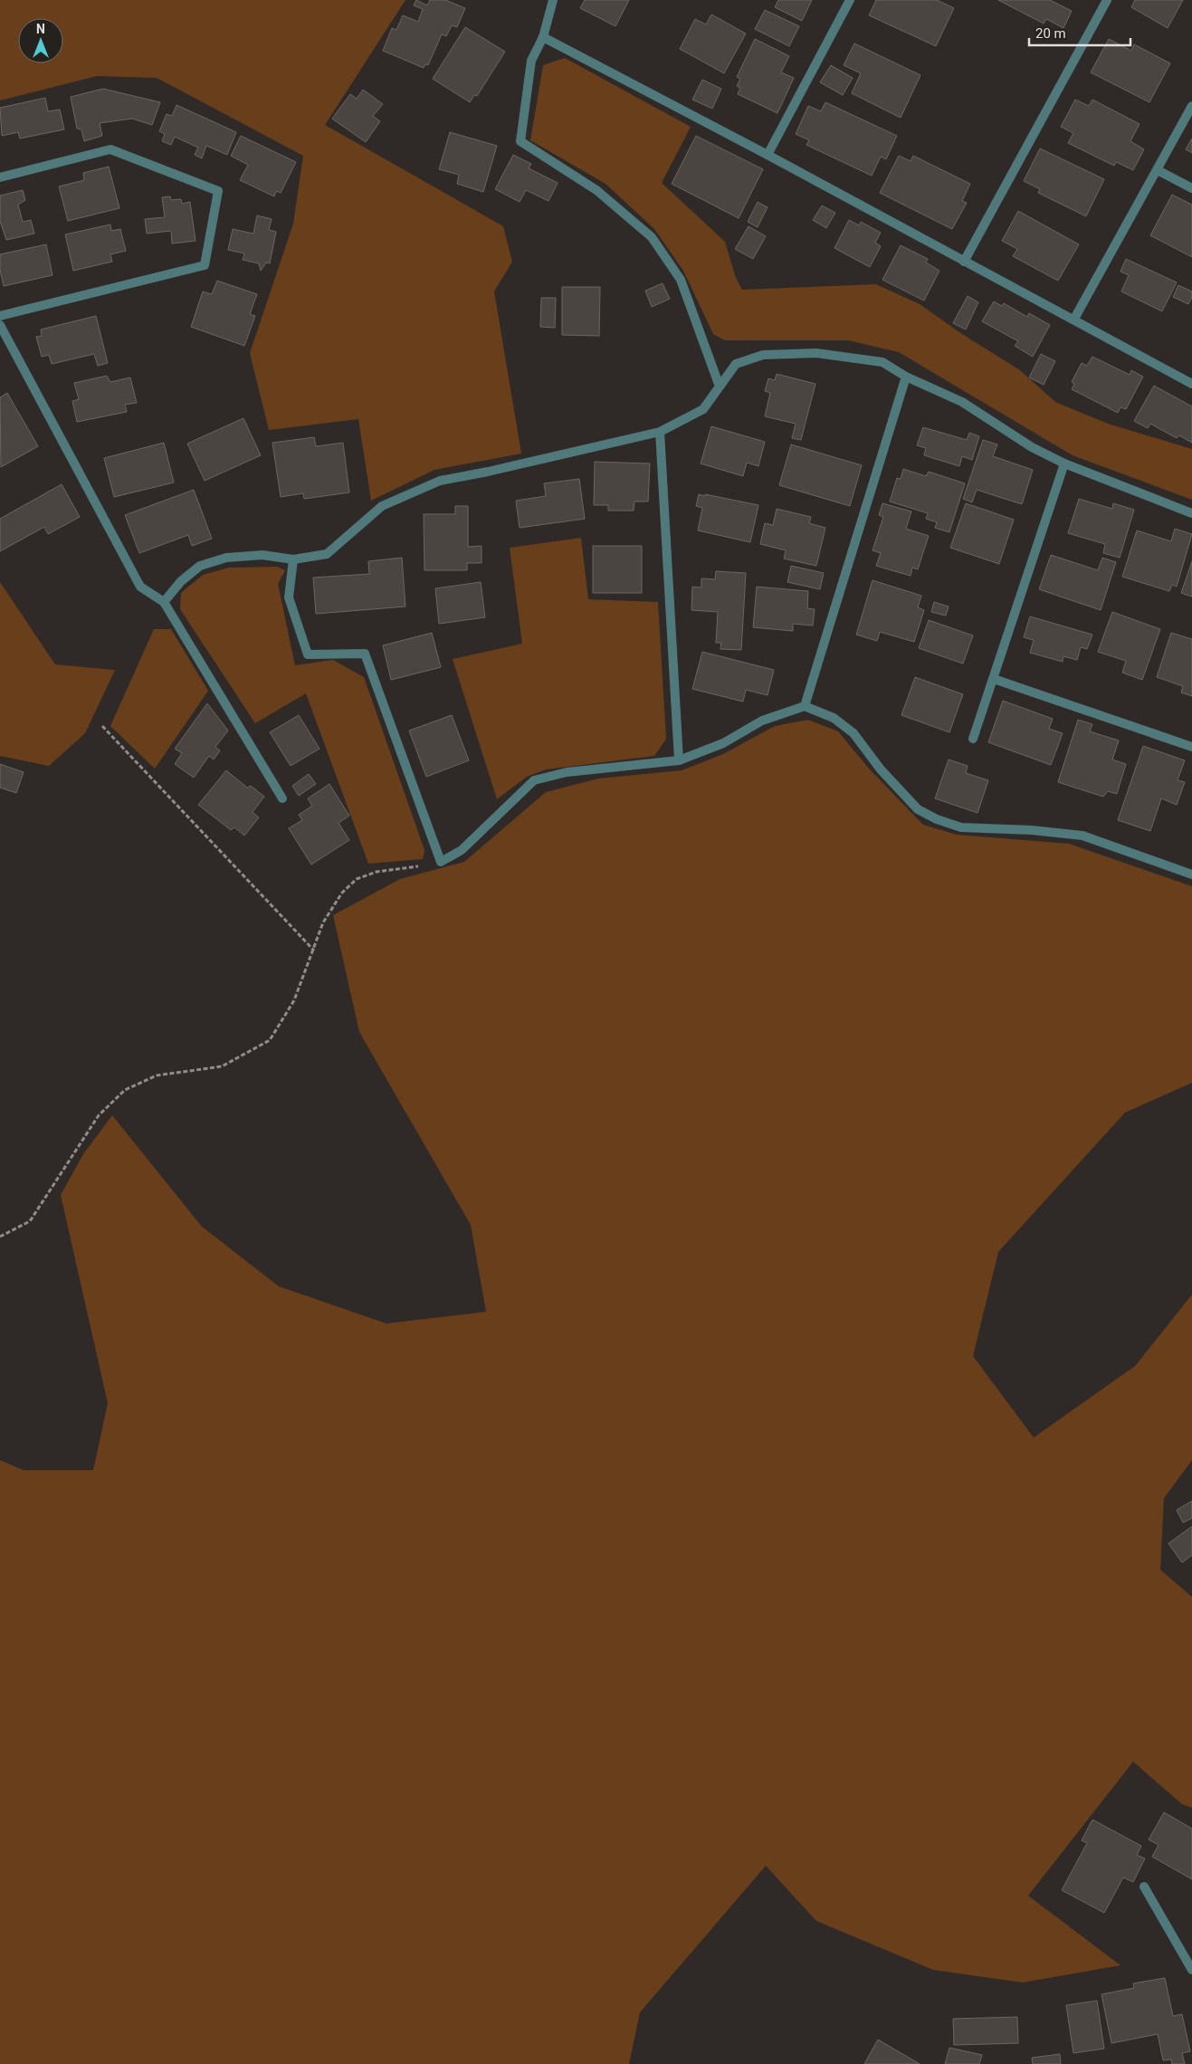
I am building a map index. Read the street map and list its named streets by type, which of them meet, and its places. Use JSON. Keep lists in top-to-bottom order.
{
  "scale_bar": "20 m",
  "north": "top"
}
